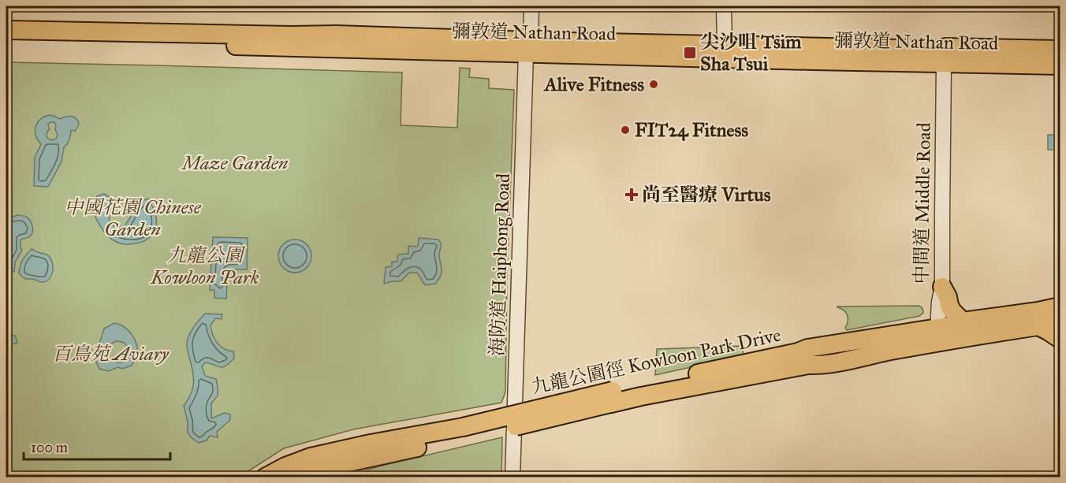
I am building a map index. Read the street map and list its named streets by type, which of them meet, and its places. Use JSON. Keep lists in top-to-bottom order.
{
  "streets": {
    "main road": ["彌敦道 Nathan Road", "九龍公園徑 Kowloon Park Drive"],
    "street": ["中間道 Middle Road", "海防道 Haiphong Road"]
  },
  "crossings": [
    ["彌敦道 Nathan Road", "中間道 Middle Road"],
    ["彌敦道 Nathan Road", "海防道 Haiphong Road"],
    ["中間道 Middle Road", "九龍公園徑 Kowloon Park Drive"]
  ],
  "parks": [
    "Maze Garden",
    "中國花園 Chinese Garden",
    "九龍公園 Kowloon Park",
    "百鳥苑 Aviary"
  ],
  "places": {
    "transit": ["尖沙咀 Tsim Sha Tsui"],
    "other": ["Alive Fitness", "FIT24 Fitness"],
    "health": ["尚至醫療 Virtus"]
  },
  "scale_bar": "100 m"
}
